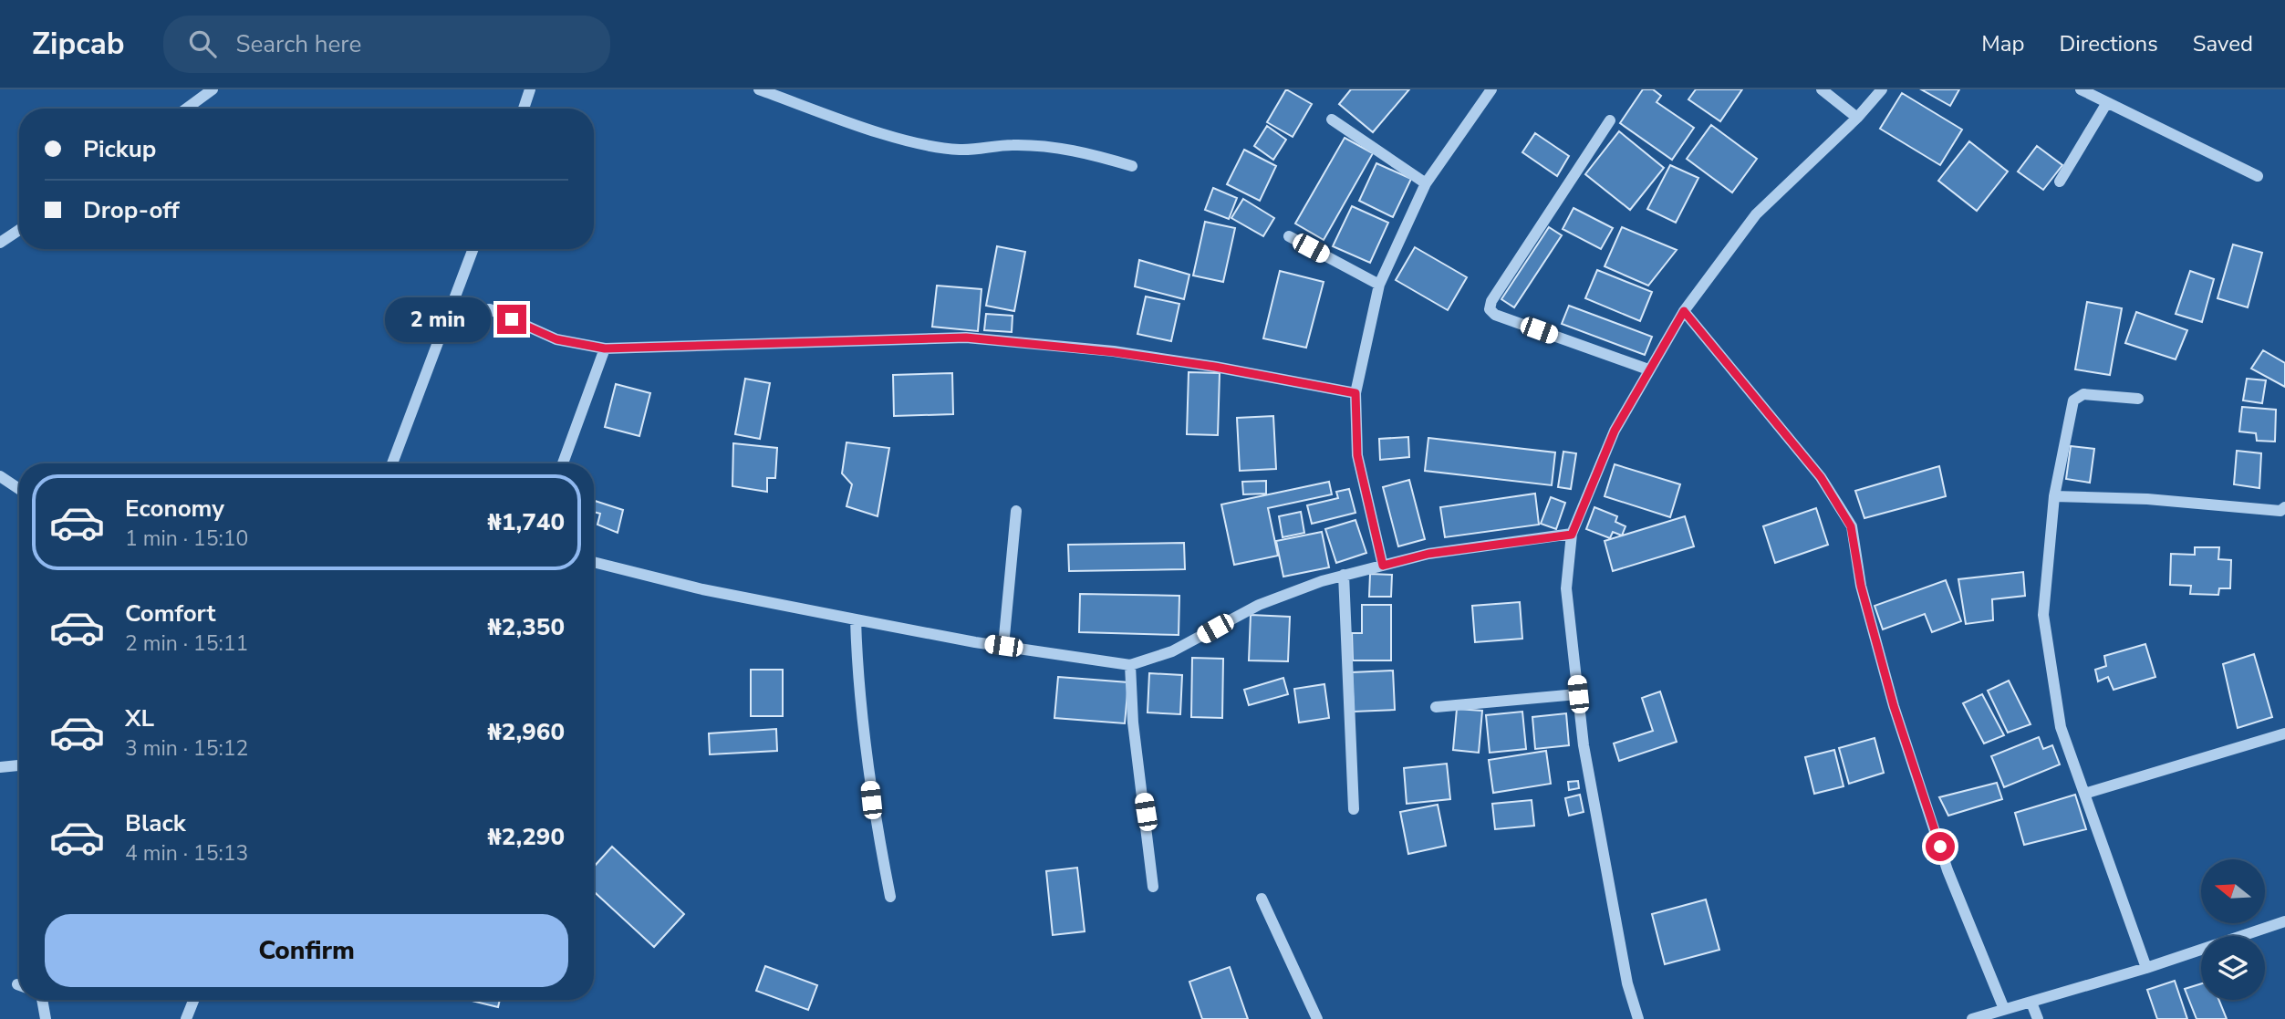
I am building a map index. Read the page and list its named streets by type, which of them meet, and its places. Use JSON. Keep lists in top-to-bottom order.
{
  "north": "left",
  "page": {
    "header": "Zipcab",
    "search": "Search here",
    "nav": ["Map", "Directions", "Saved"],
    "banner": ["Pickup", "Drop-off"],
    "bubble": "2 min",
    "list": [
      {
        "name": "Economy",
        "note": "1 min · 15:10",
        "value": "₦1,740"
      },
      {
        "name": "Comfort",
        "note": "2 min · 15:11",
        "value": "₦2,350"
      },
      {
        "name": "XL",
        "note": "3 min · 15:12",
        "value": "₦2,960"
      },
      {
        "name": "Black",
        "note": "4 min · 15:13",
        "value": "₦2,290"
      }
    ],
    "buttons": "Confirm"
  }
}
